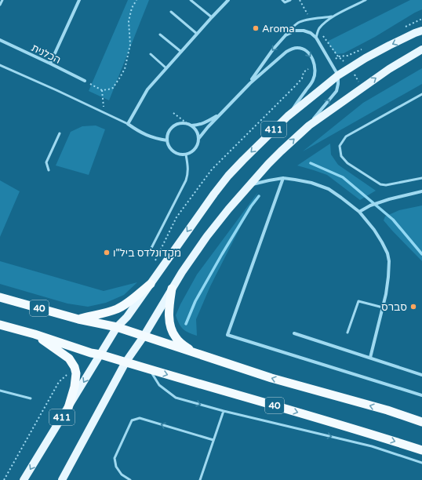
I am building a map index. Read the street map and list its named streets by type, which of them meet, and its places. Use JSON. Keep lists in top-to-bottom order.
{
  "streets": {
    "highway": ["40"],
    "main road": ["411"],
    "street": ["הכלנית"]
  },
  "crossings": [
    ["411", "40"]
  ],
  "places": ["Aroma", "מקדונלדס ביל\"ו", "סברס"]
}
